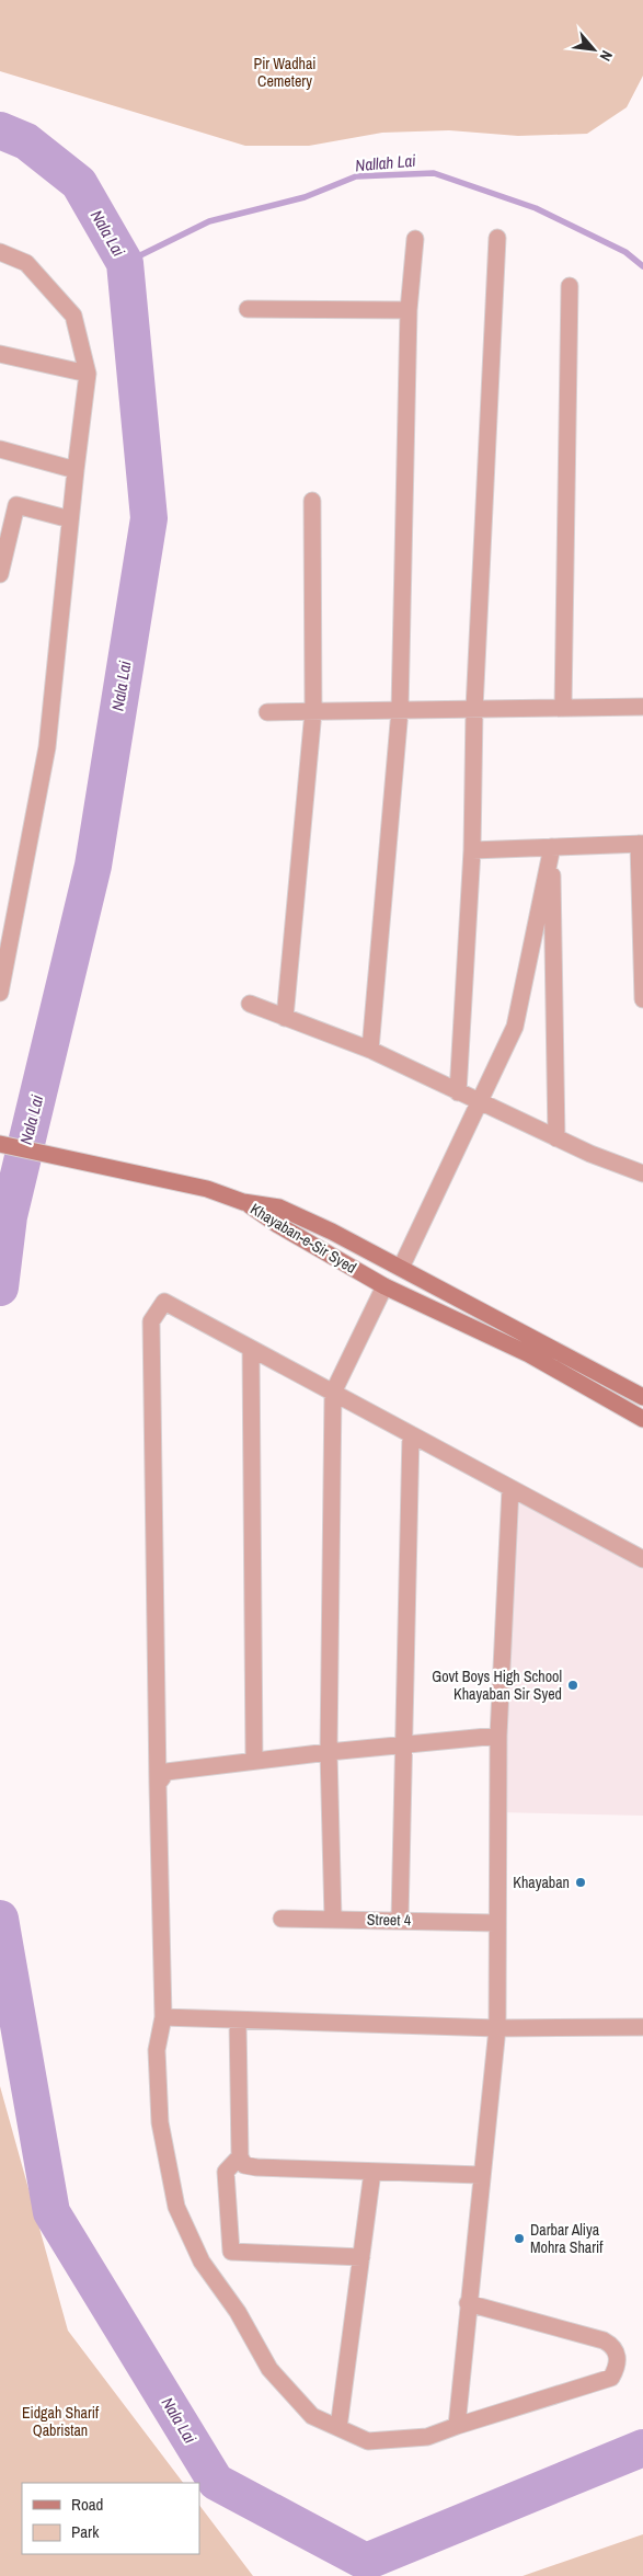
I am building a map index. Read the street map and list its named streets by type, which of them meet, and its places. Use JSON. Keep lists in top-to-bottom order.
{
  "streets": {
    "main road": ["Khayaban-e-Sir Syed"],
    "street": ["Street 4"]
  },
  "water": ["Nallah Lai", "Nala Lai"],
  "parks": ["Pir Wadhai Cemetery", "Eidgah Sharif Qabristan"],
  "places": ["Govt Boys High School Khayaban Sir Syed", "Khayaban", "Darbar Aliya Mohra Sharif"],
  "legend": ["Road", "Park"],
  "north": "bottom right"
}
